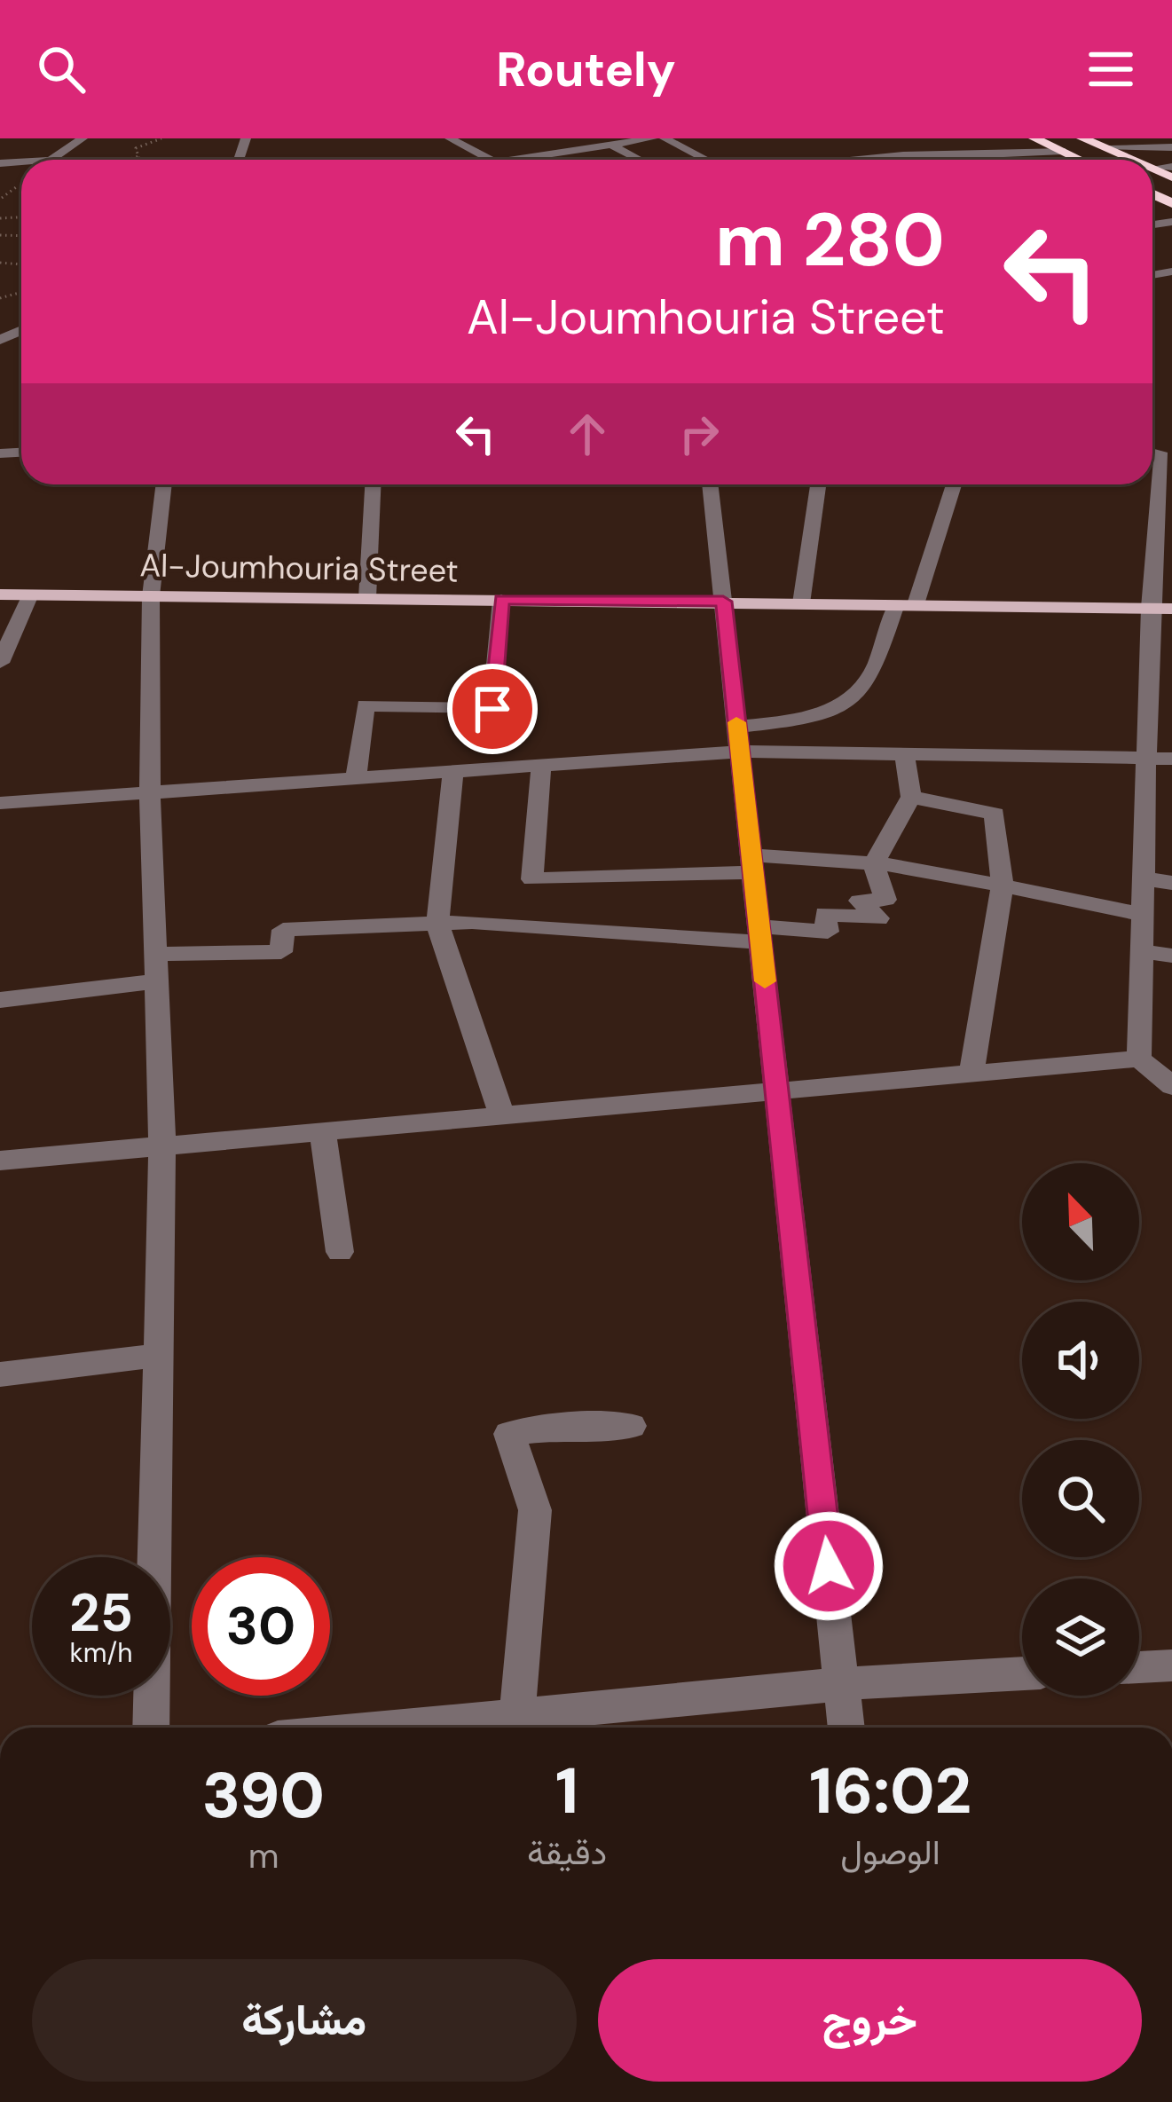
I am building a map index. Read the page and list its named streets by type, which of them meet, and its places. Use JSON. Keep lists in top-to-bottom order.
{
  "streets": {
    "main road": ["Al-Joumhouria Street"]
  },
  "north": "top left",
  "page": {
    "header": "Routely",
    "turn": ["280 m", "Al-Joumhouria Street"],
    "speed": "25 km/h",
    "limit": "30",
    "eta": [
      "16:02",
      "الوصول",
      "1",
      "دقيقة",
      "390",
      "m"
    ],
    "buttons": ["خروج", "مشاركة"]
  }
}
